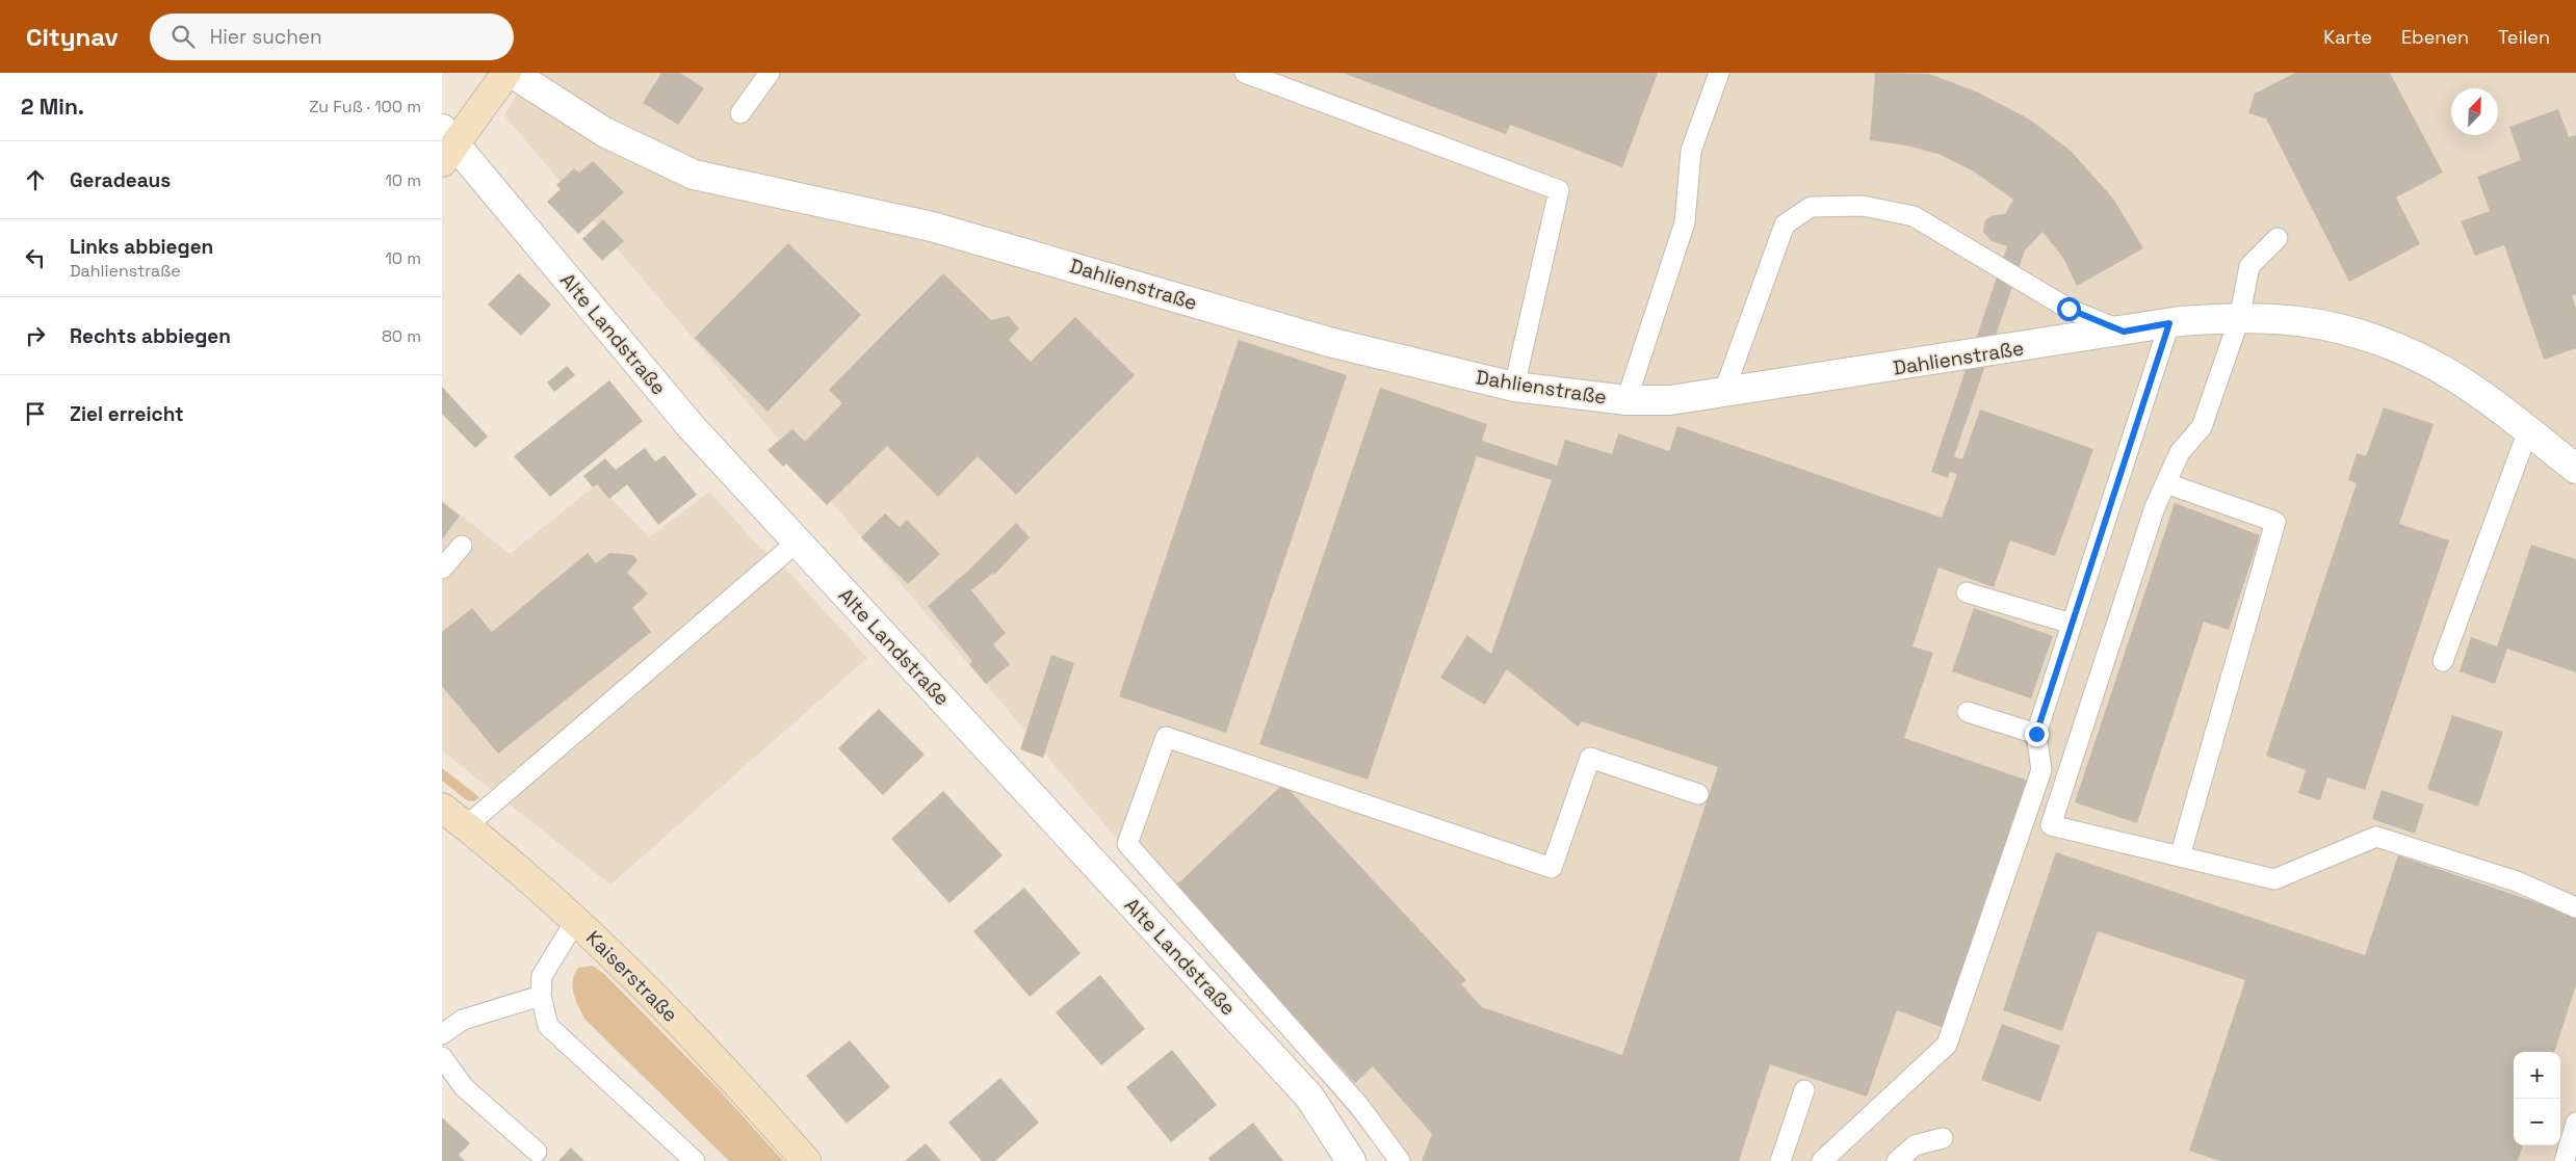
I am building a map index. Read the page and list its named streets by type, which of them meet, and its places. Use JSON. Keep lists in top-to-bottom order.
{
  "streets": {
    "main road": ["Kaiserstraße"],
    "street": ["Dahlienstraße", "Alte Landstraße"]
  },
  "north": "top right",
  "page": {
    "header": "Citynav",
    "search": "Hier suchen",
    "nav": ["Karte", "Ebenen", "Teilen"],
    "heading": ["2 Min.", "Zu Fuß · 100 m"],
    "list": [
      ["Geradeaus", "10 m"],
      ["Links abbiegen", "Dahlienstraße", "10 m"],
      ["Rechts abbiegen", "80 m"],
      "Ziel erreicht"
    ],
    "map_buttons": ["+", "−"]
  }
}
